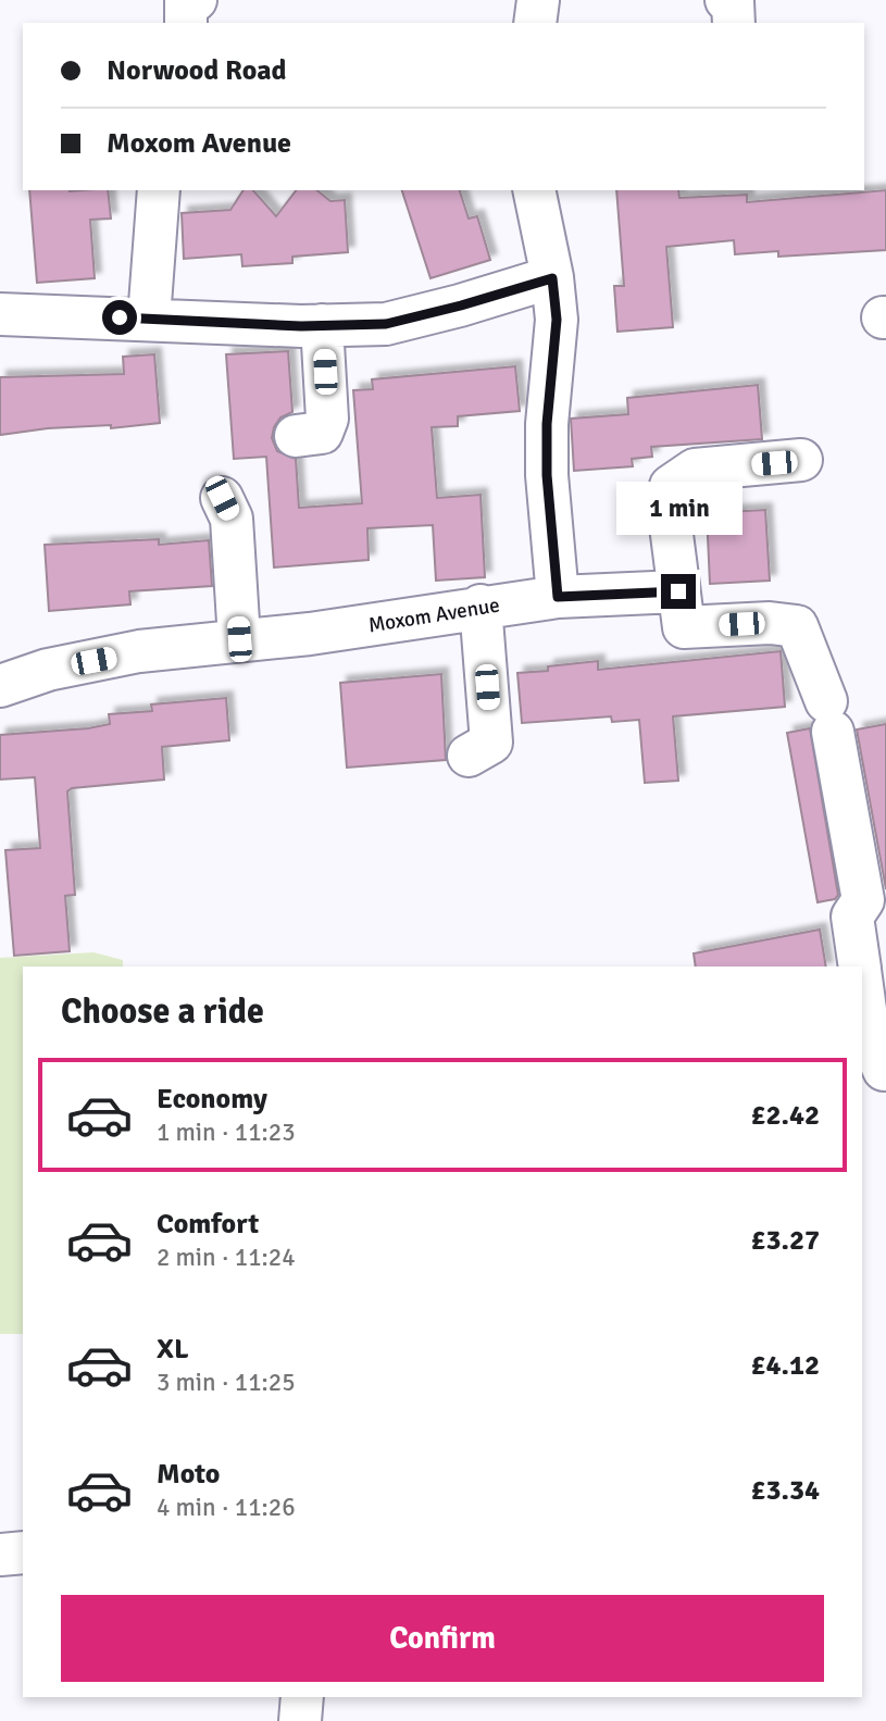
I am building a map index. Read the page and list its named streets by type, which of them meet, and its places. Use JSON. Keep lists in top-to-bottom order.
{
  "streets": {
    "street": ["Moxom Avenue"]
  },
  "page": {
    "banner": ["Norwood Road", "Moxom Avenue"],
    "bubble": "1 min",
    "heading": "Choose a ride",
    "list": [
      {
        "name": "Economy",
        "note": "1 min · 11:23",
        "value": "£2.42"
      },
      {
        "name": "Comfort",
        "note": "2 min · 11:24",
        "value": "£3.27"
      },
      {
        "name": "XL",
        "note": "3 min · 11:25",
        "value": "£4.12"
      },
      {
        "name": "Moto",
        "note": "4 min · 11:26",
        "value": "£3.34"
      }
    ],
    "buttons": "Confirm"
  }
}
